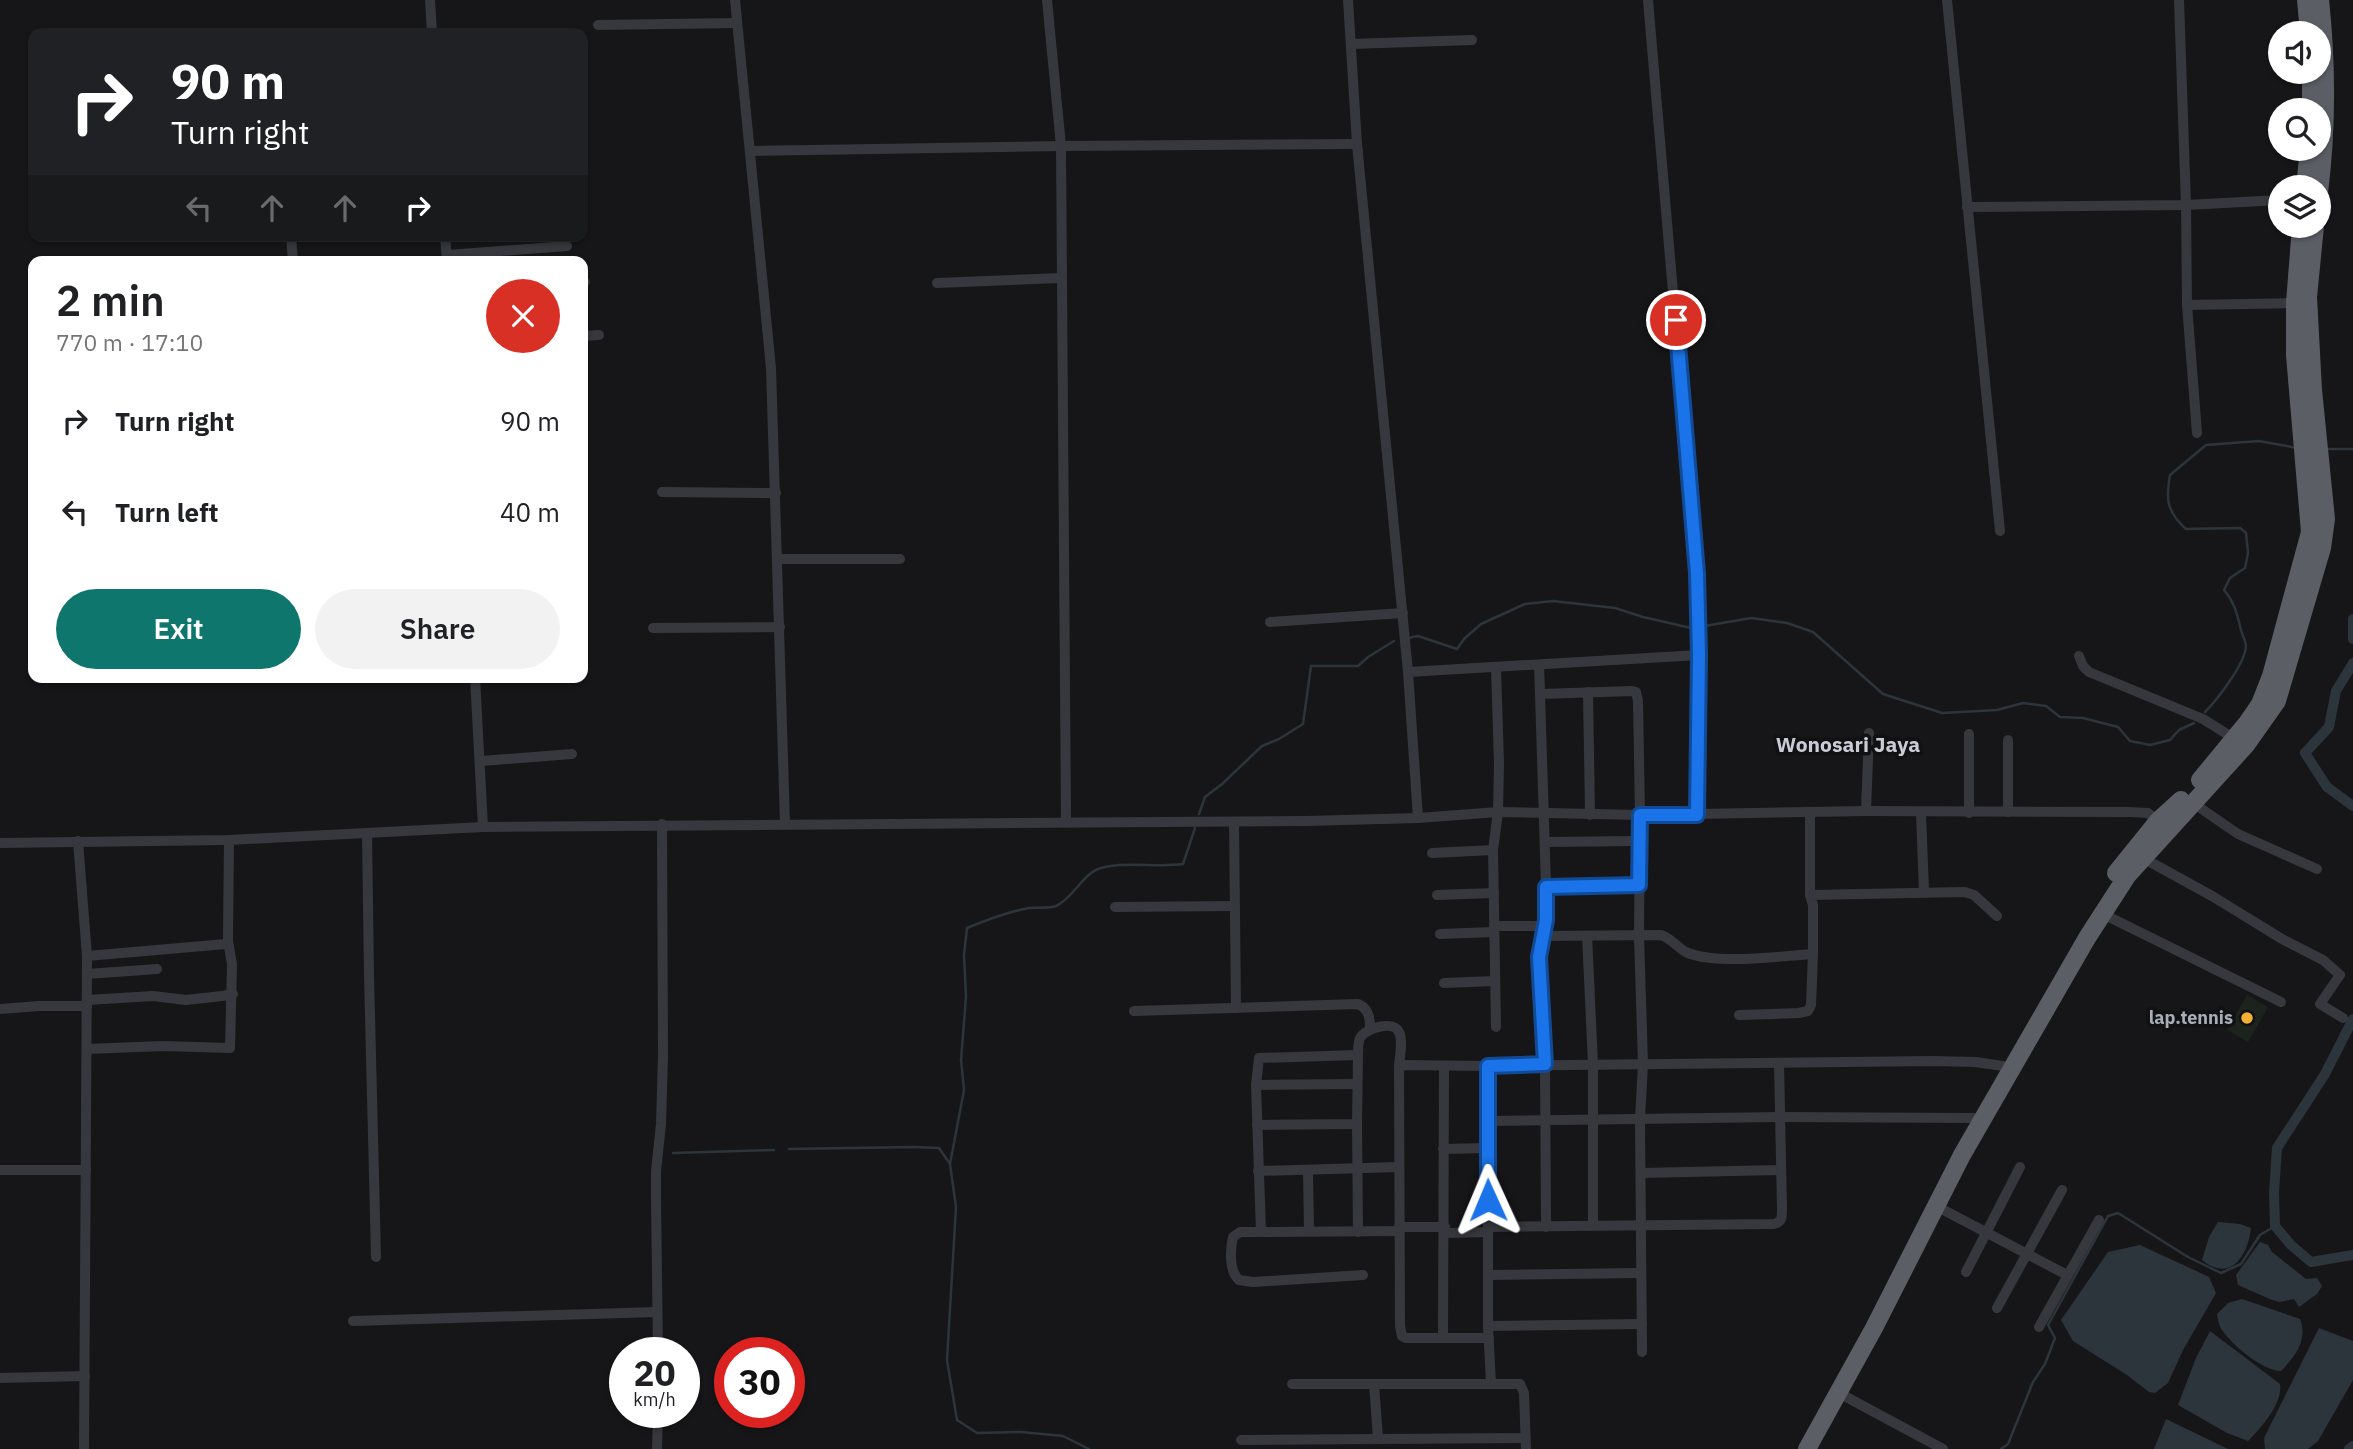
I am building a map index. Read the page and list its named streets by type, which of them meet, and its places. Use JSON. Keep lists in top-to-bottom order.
{
  "districts": ["Wonosari Jaya"],
  "places": ["lap.tennis"],
  "page": {
    "turn": ["90 m", "Turn right"],
    "heading": ["2 min", "770 m · 17:10"],
    "list": [
      {
        "name": "Turn right",
        "value": "90 m"
      },
      {
        "name": "Turn left",
        "value": "40 m"
      }
    ],
    "buttons": ["Exit", "Share"],
    "speed": "20 km/h",
    "limit": "30"
  }
}
